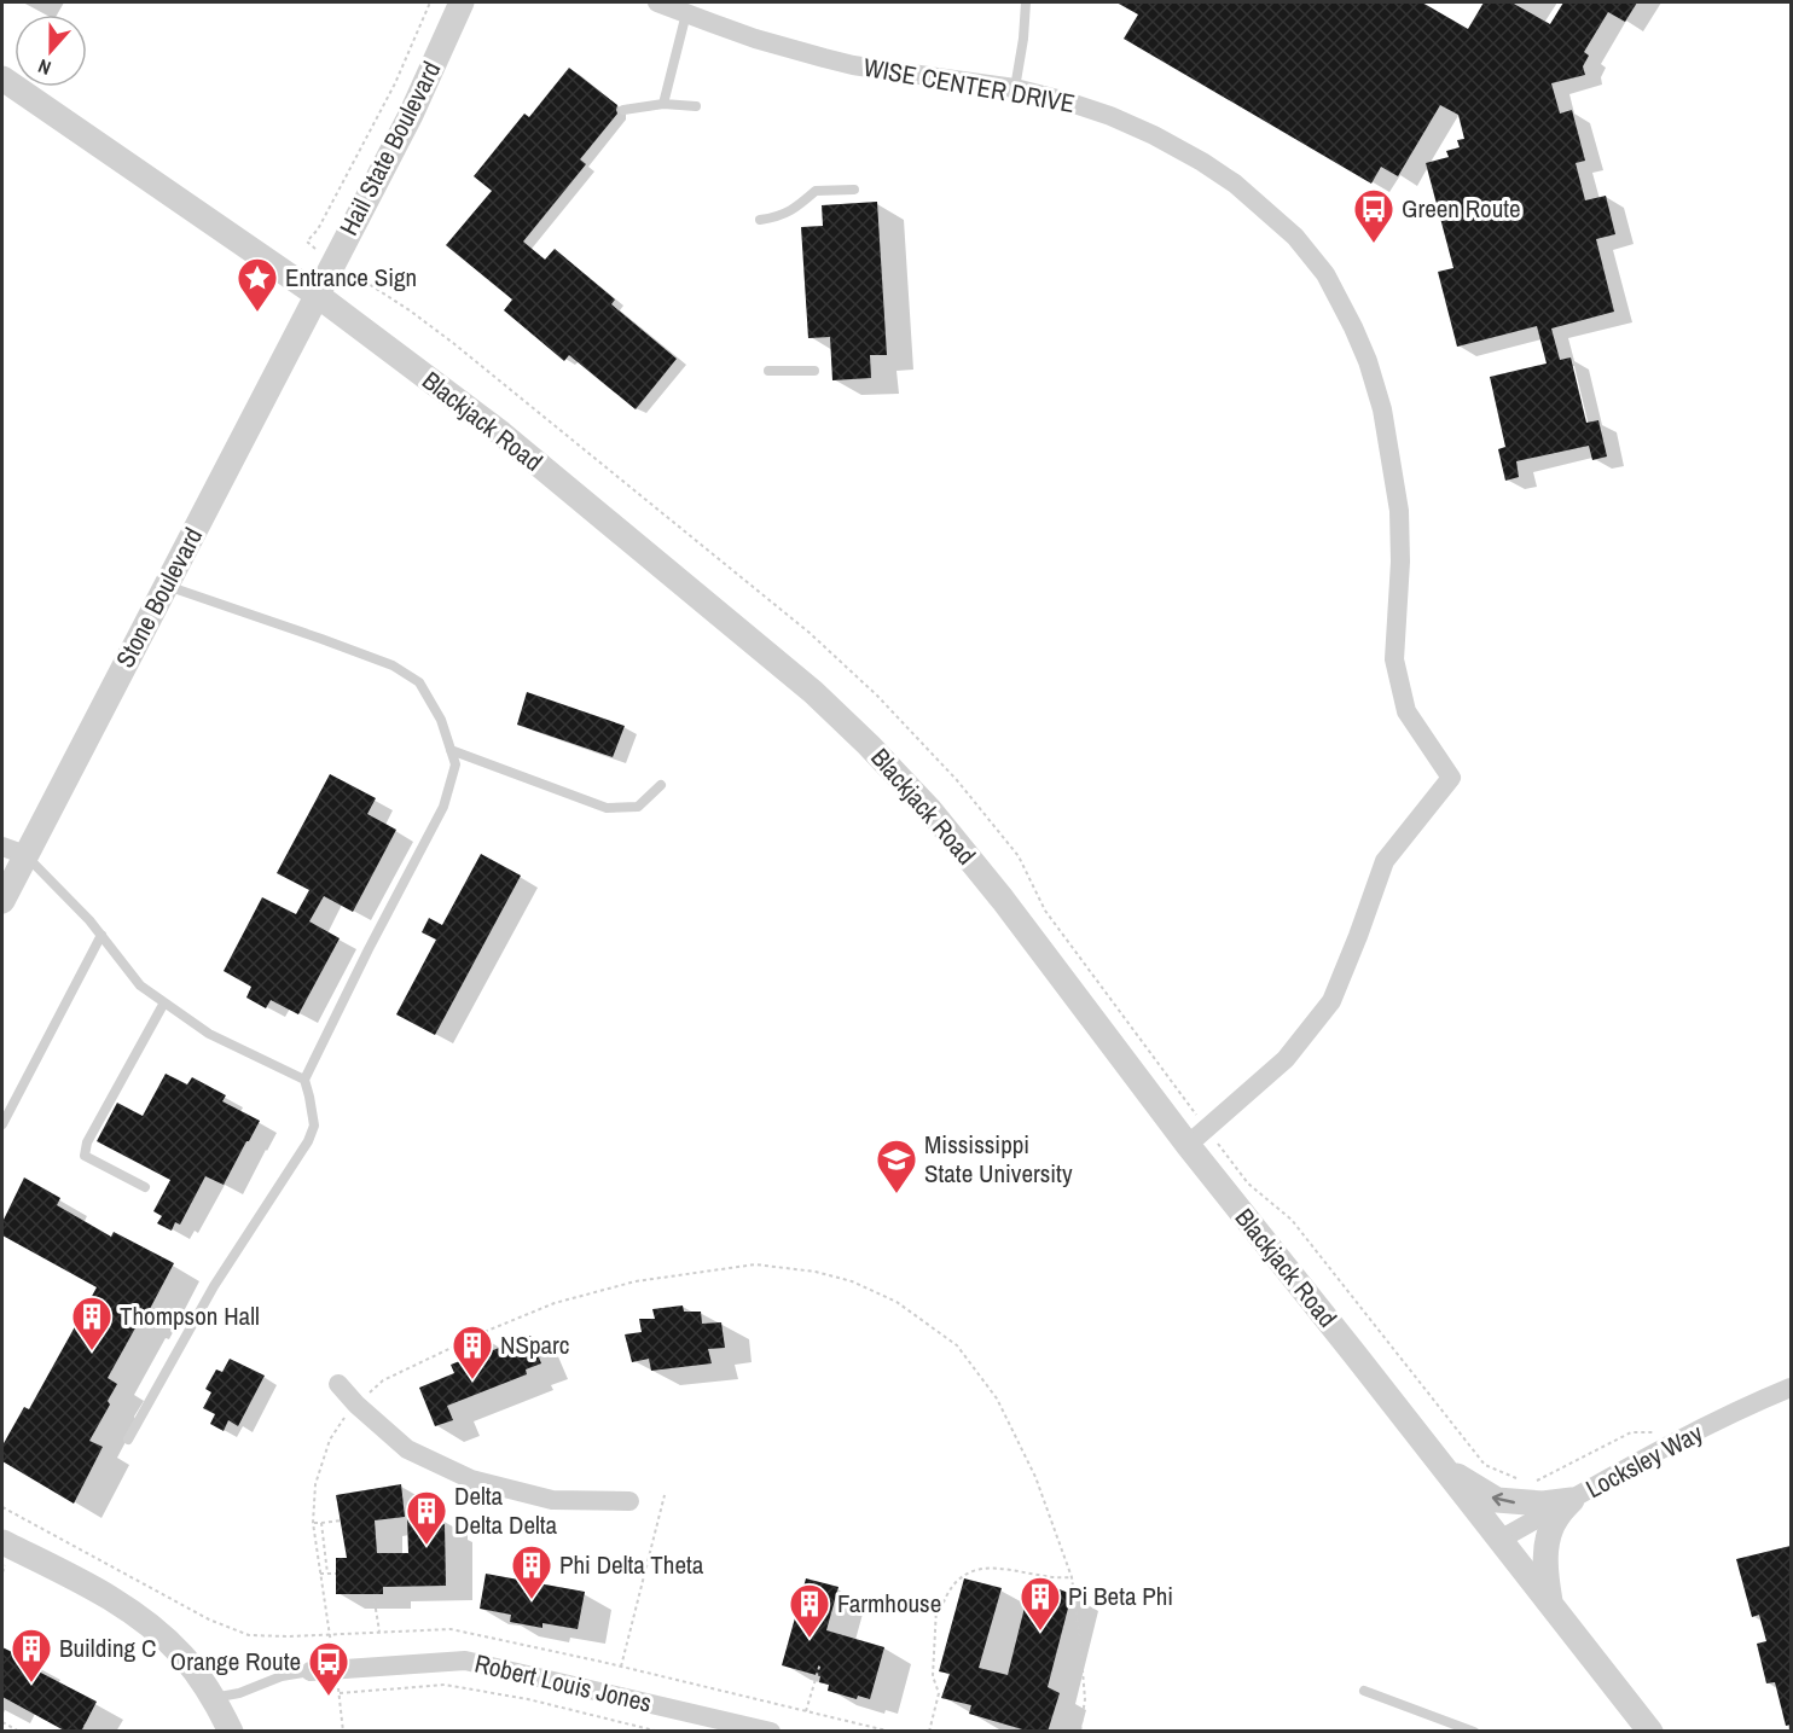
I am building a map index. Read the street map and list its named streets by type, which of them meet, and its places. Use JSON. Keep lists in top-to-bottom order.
{
  "streets": {
    "street": [
      "WISE CENTER DRIVE",
      "Hail State Boulevard",
      "Blackjack Road",
      "Stone Boulevard",
      "Locksley Way",
      "Robert Louis Jones"
    ]
  },
  "crossings": [
    ["WISE CENTER DRIVE", "Blackjack Road"],
    ["Hail State Boulevard", "Blackjack Road"],
    ["Hail State Boulevard", "Stone Boulevard"],
    ["Blackjack Road", "Stone Boulevard"],
    ["Blackjack Road", "Locksley Way"]
  ],
  "places": {
    "bus stop": ["Green Route", "Orange Route"],
    "place": ["Entrance Sign"],
    "school or university": ["Mississippi State University"],
    "building": [
      "Thompson Hall",
      "NSparc",
      "Delta Delta Delta",
      "Phi Delta Theta",
      "Pi Beta Phi",
      "Farmhouse",
      "Building C"
    ]
  },
  "north": "bottom"
}
